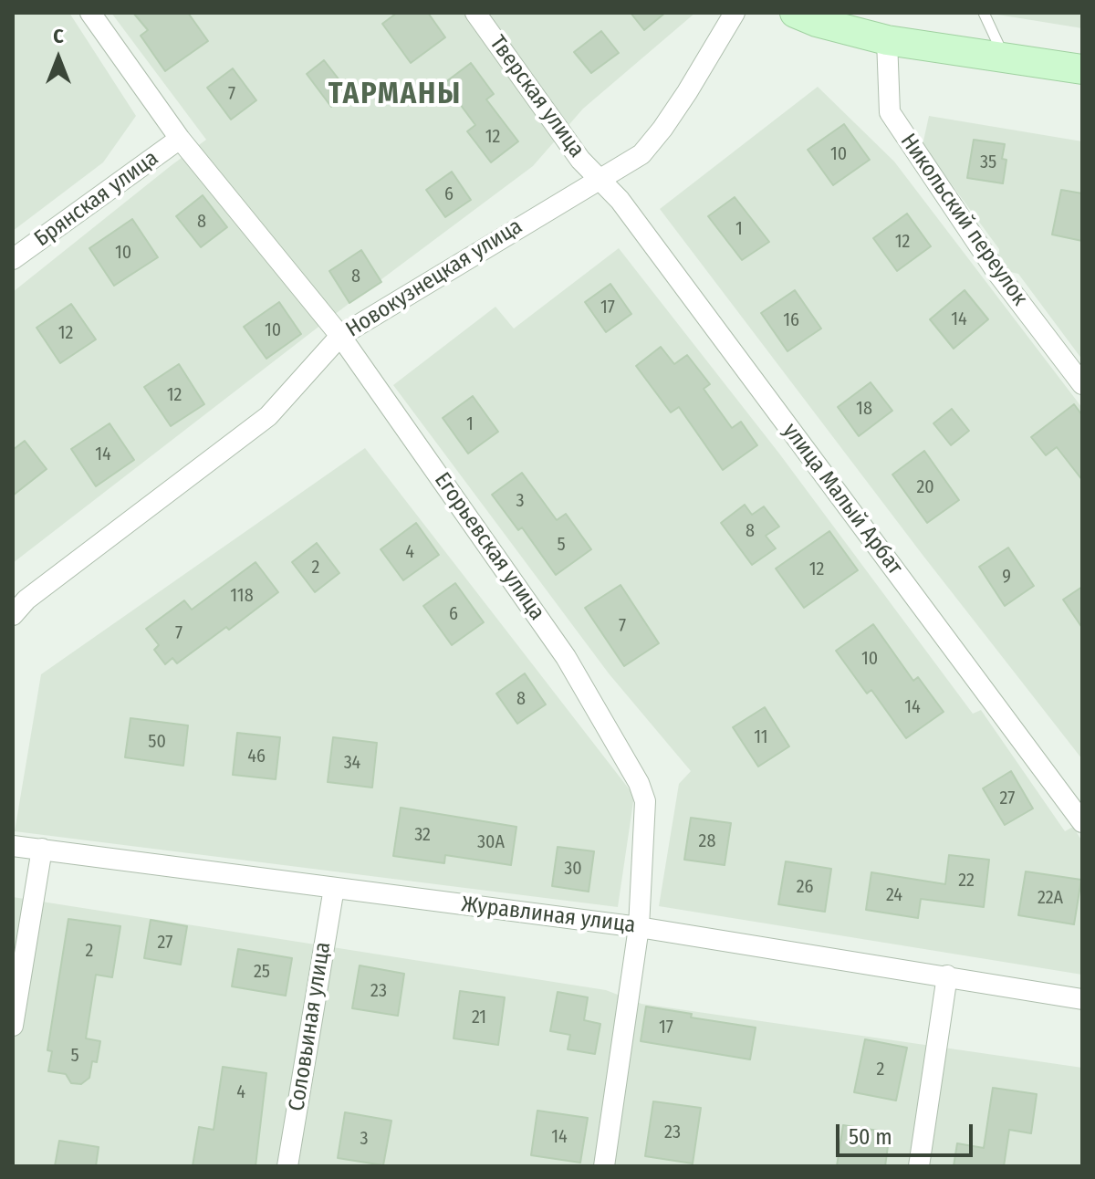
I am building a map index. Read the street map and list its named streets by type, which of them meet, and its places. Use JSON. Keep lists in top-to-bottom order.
{
  "streets": {
    "street": [
      "Тверская улица",
      "Брянская улица",
      "Никольский переулок",
      "Новокузнецкая улица",
      "улица Малый Арбат",
      "Егорьевская улица",
      "Журавлиная улица",
      "Соловьиная улица"
    ]
  },
  "crossings": [
    ["Тверская улица", "Новокузнецкая улица"],
    ["Тверская улица", "улица Малый Арбат"],
    ["Брянская улица", "Егорьевская улица"],
    ["Новокузнецкая улица", "улица Малый Арбат"],
    ["Новокузнецкая улица", "Егорьевская улица"],
    ["Егорьевская улица", "Журавлиная улица"],
    ["Журавлиная улица", "Соловьиная улица"]
  ],
  "districts": ["ТАРМАНЫ"],
  "house_numbers": [
    "7",
    "12",
    "10",
    "35",
    "6",
    "8",
    "1",
    "12",
    "10",
    "8",
    "17",
    "14",
    "16",
    "10",
    "12",
    "12",
    "18",
    "1",
    "14",
    "20",
    "3",
    "8",
    "5",
    "4",
    "2",
    "12",
    "9",
    "118",
    "6",
    "7",
    "7",
    "10",
    "8",
    "14",
    "11",
    "50",
    "46",
    "34",
    "27",
    "32",
    "28",
    "30А",
    "30",
    "22",
    "26",
    "24",
    "22А",
    "27",
    "2",
    "25",
    "23",
    "21",
    "17",
    "5",
    "2",
    "4",
    "23",
    "14",
    "3"
  ],
  "scale_bar": "50 m",
  "north": "top"
}
